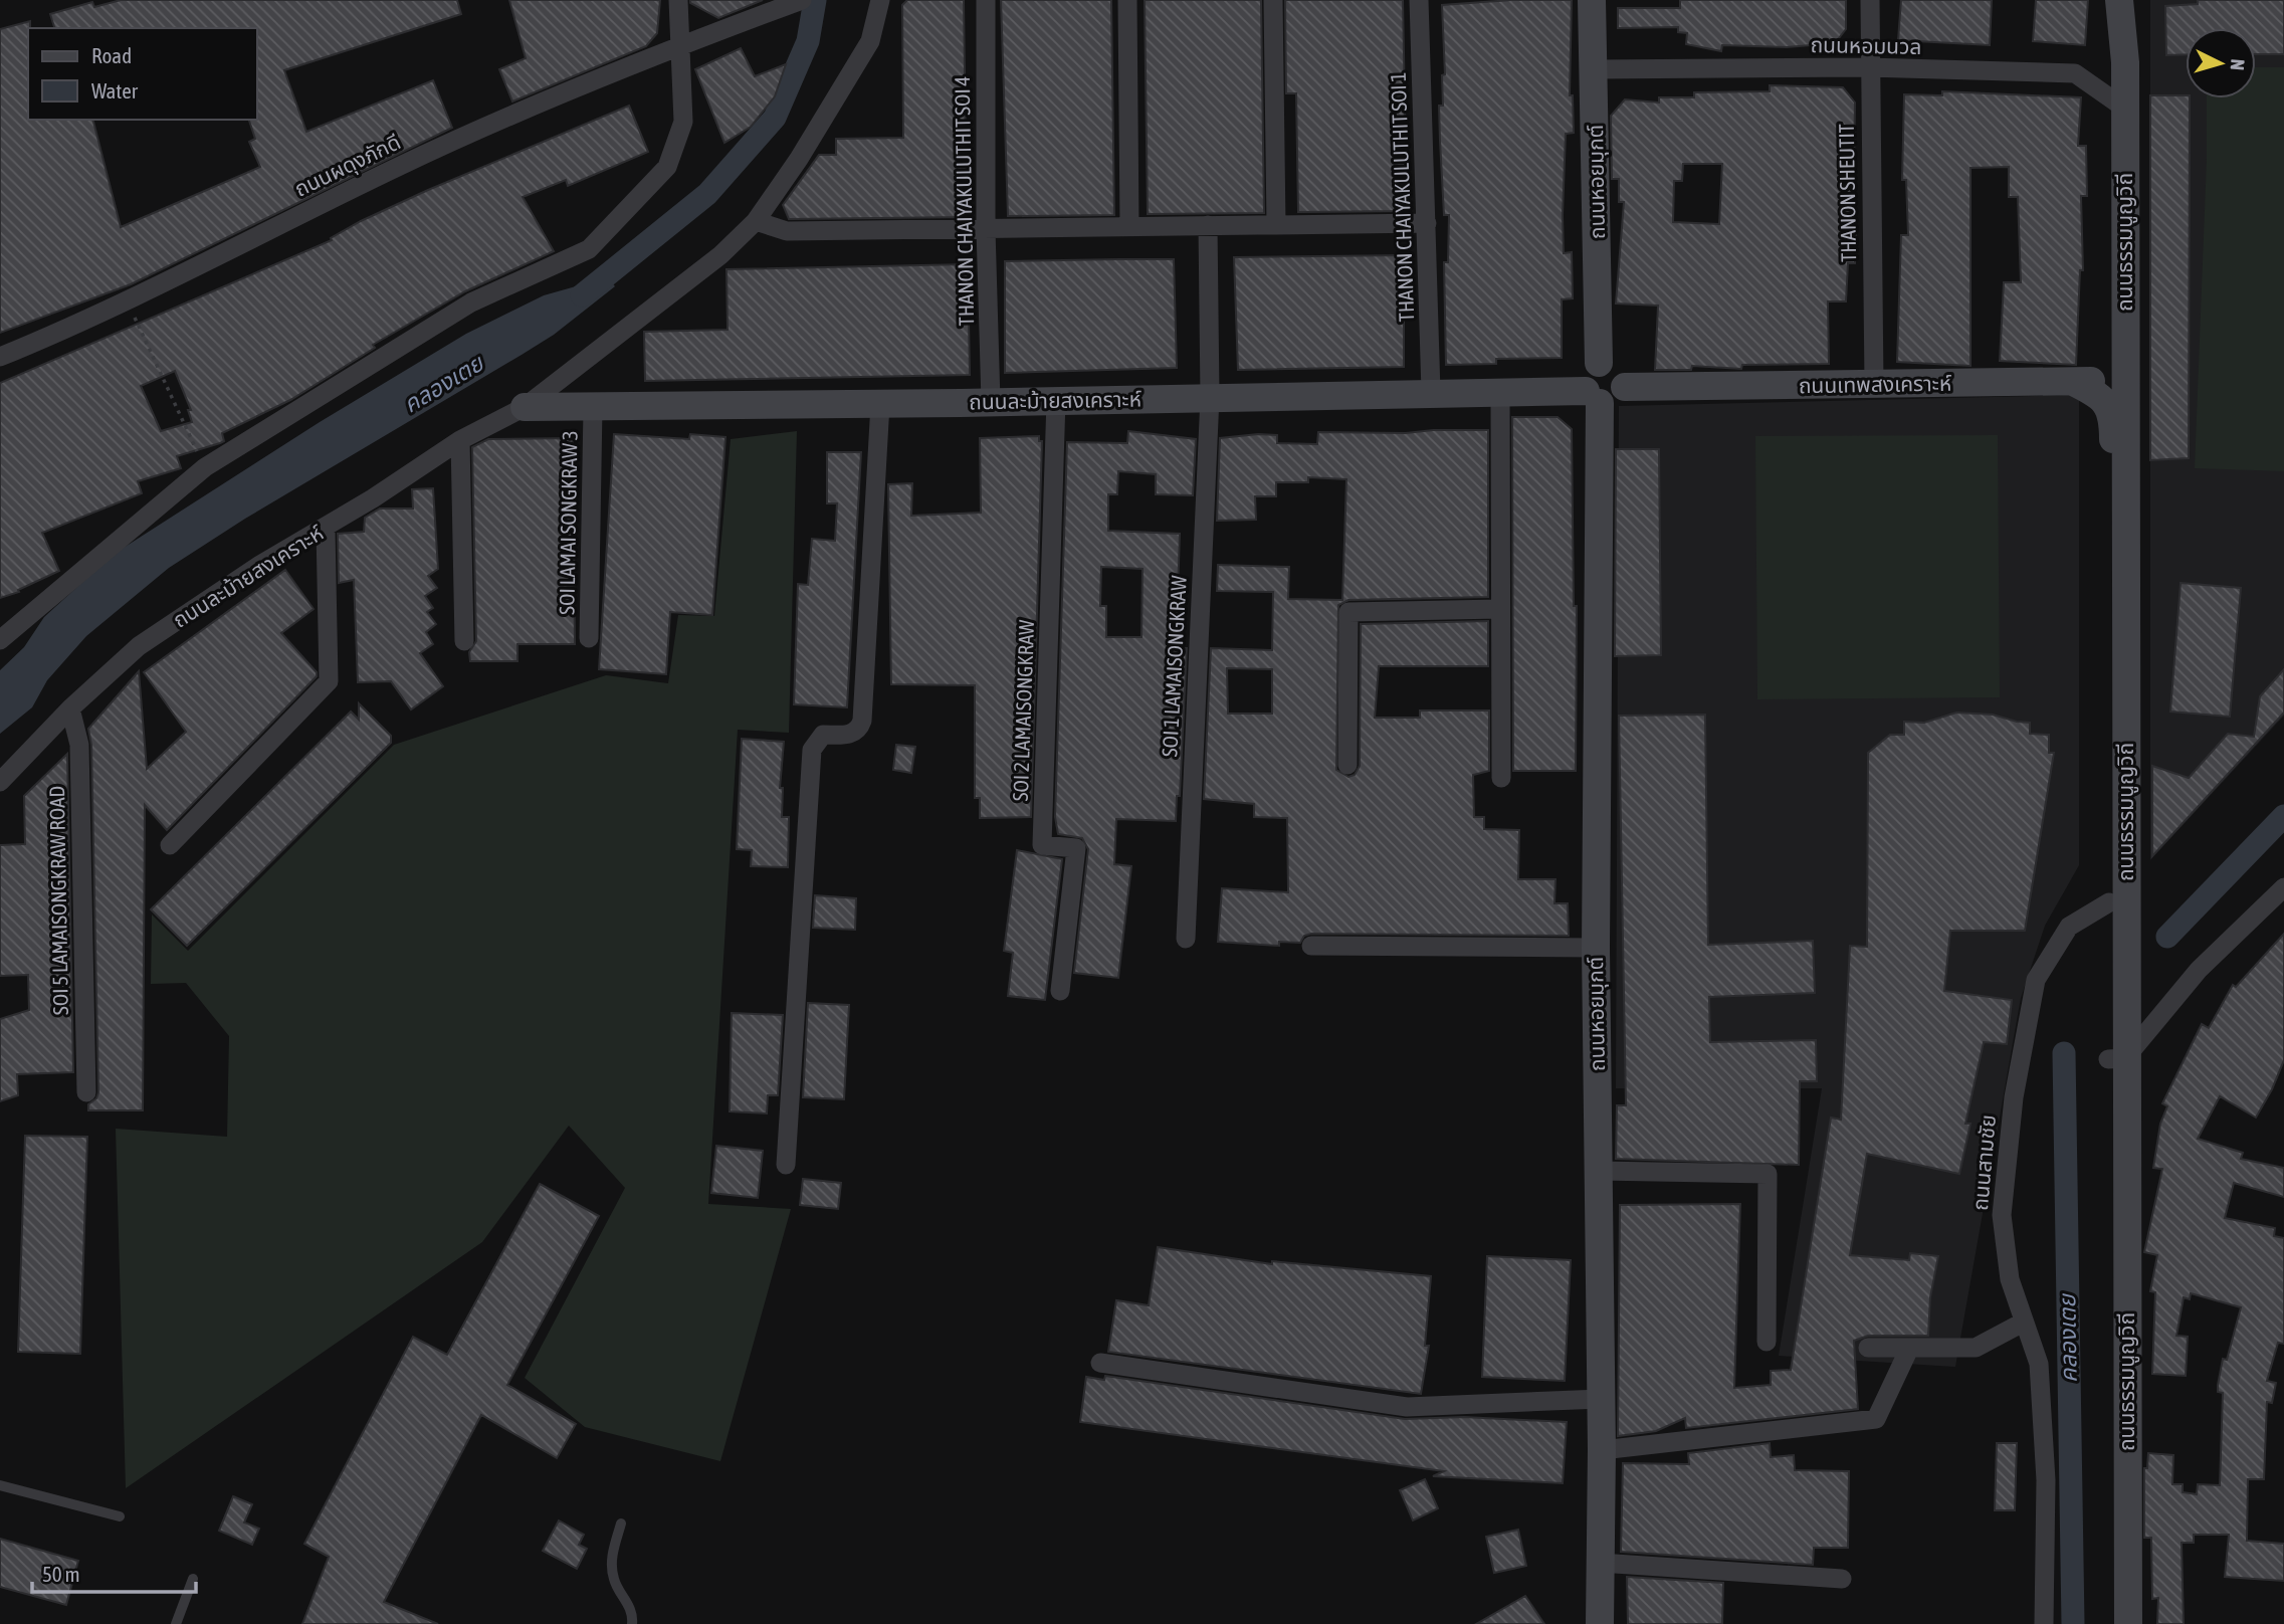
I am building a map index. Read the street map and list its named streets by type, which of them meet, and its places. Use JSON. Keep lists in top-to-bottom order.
{
  "streets": {
    "street": [
      "ถนนหอมนวล",
      "ถนนผดุงภักดี",
      "ถนนหอยมุกต์",
      "THANON SHEUTIT",
      "THANON CHAIYAKULUTHIT SOI 1",
      "THANON CHAIYAKULUTHIT SOI 4",
      "ถนนธรรมนูญวิถี",
      "ถนนเทพสงเคราะห์",
      "ถนนละม้ายสงเคราะห์",
      "SOI LAMAI SONGKRAW 3",
      "SOI 1 LAMAISONGKRAW",
      "SOI 2 LAMAISONGKRAW",
      "SOI 5 LAMAISONGKRAW ROAD",
      "ถนนสามชัย"
    ]
  },
  "crossings": [
    ["ถนนหอมนวล", "ถนนหอยมุกต์"],
    ["ถนนหอมนวล", "THANON SHEUTIT"],
    ["ถนนหอมนวล", "ถนนธรรมนูญวิถี"],
    ["ถนนหอยมุกต์", "ถนนเทพสงเคราะห์"],
    ["ถนนหอยมุกต์", "ถนนละม้ายสงเคราะห์"],
    ["THANON SHEUTIT", "ถนนเทพสงเคราะห์"],
    ["THANON CHAIYAKULUTHIT SOI 1", "ถนนละม้ายสงเคราะห์"],
    ["THANON CHAIYAKULUTHIT SOI 4", "ถนนละม้ายสงเคราะห์"],
    ["ถนนธรรมนูญวิถี", "ถนนเทพสงเคราะห์"],
    ["ถนนธรรมนูญวิถี", "ถนนสามชัย"],
    ["ถนนเทพสงเคราะห์", "ถนนละม้ายสงเคราะห์"],
    ["ถนนละม้ายสงเคราะห์", "SOI LAMAI SONGKRAW 3"],
    ["ถนนละม้ายสงเคราะห์", "SOI 1 LAMAISONGKRAW"],
    ["ถนนละม้ายสงเคราะห์", "SOI 2 LAMAISONGKRAW"],
    ["ถนนละม้ายสงเคราะห์", "SOI 5 LAMAISONGKRAW ROAD"]
  ],
  "water": ["คลองเตย"],
  "legend": ["Road", "Water"],
  "scale_bar": "50 m",
  "north": "right"
}
